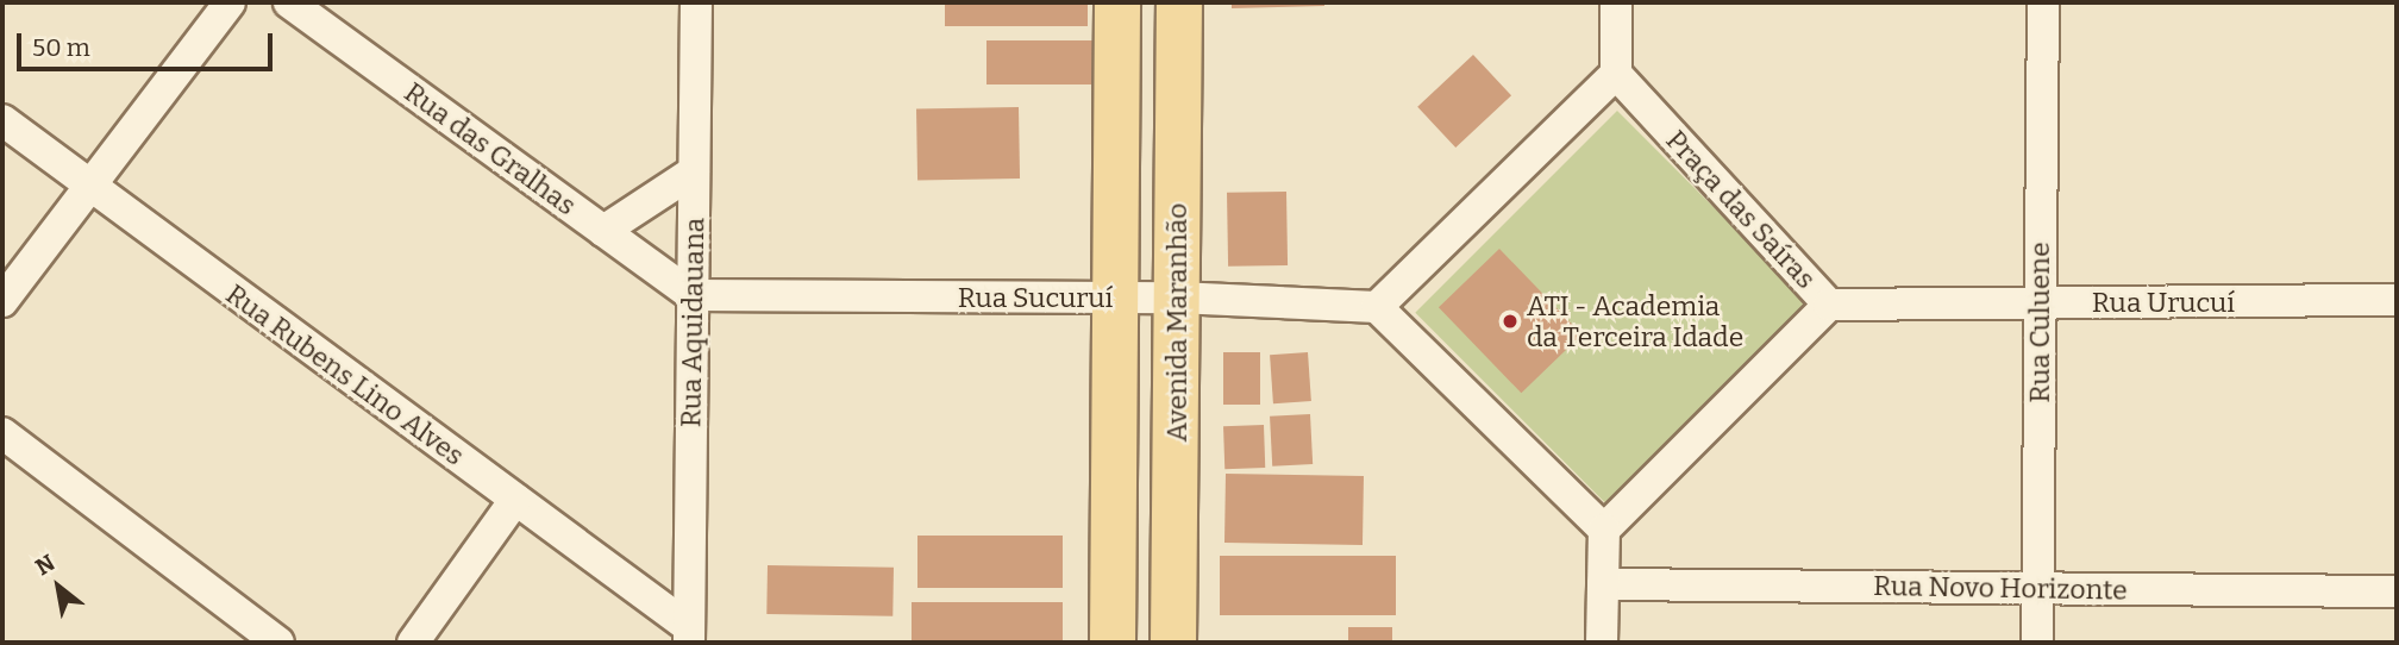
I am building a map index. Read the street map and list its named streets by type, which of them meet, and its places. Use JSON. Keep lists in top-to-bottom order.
{
  "streets": {
    "main road": ["Avenida Maranhão"],
    "street": [
      "Rua das Gralhas",
      "Praça das Saíras",
      "Rua Sucuruí",
      "Rua Urucuí",
      "Rua Aquidauana",
      "Rua Culuene",
      "Rua Rubens Lino Alves",
      "Rua Novo Horizonte"
    ]
  },
  "crossings": [
    ["Rua das Gralhas", "Rua Sucuruí"],
    ["Rua das Gralhas", "Rua Aquidauana"],
    ["Praça das Saíras", "Rua Urucuí"],
    ["Rua Sucuruí", "Rua Aquidauana"],
    ["Rua Sucuruí", "Avenida Maranhão"],
    ["Rua Urucuí", "Rua Culuene"],
    ["Rua Aquidauana", "Rua Rubens Lino Alves"],
    ["Rua Culuene", "Rua Novo Horizonte"]
  ],
  "places": ["ATI - Academia da Terceira Idade"],
  "scale_bar": "50 m",
  "north": "top left"
}
